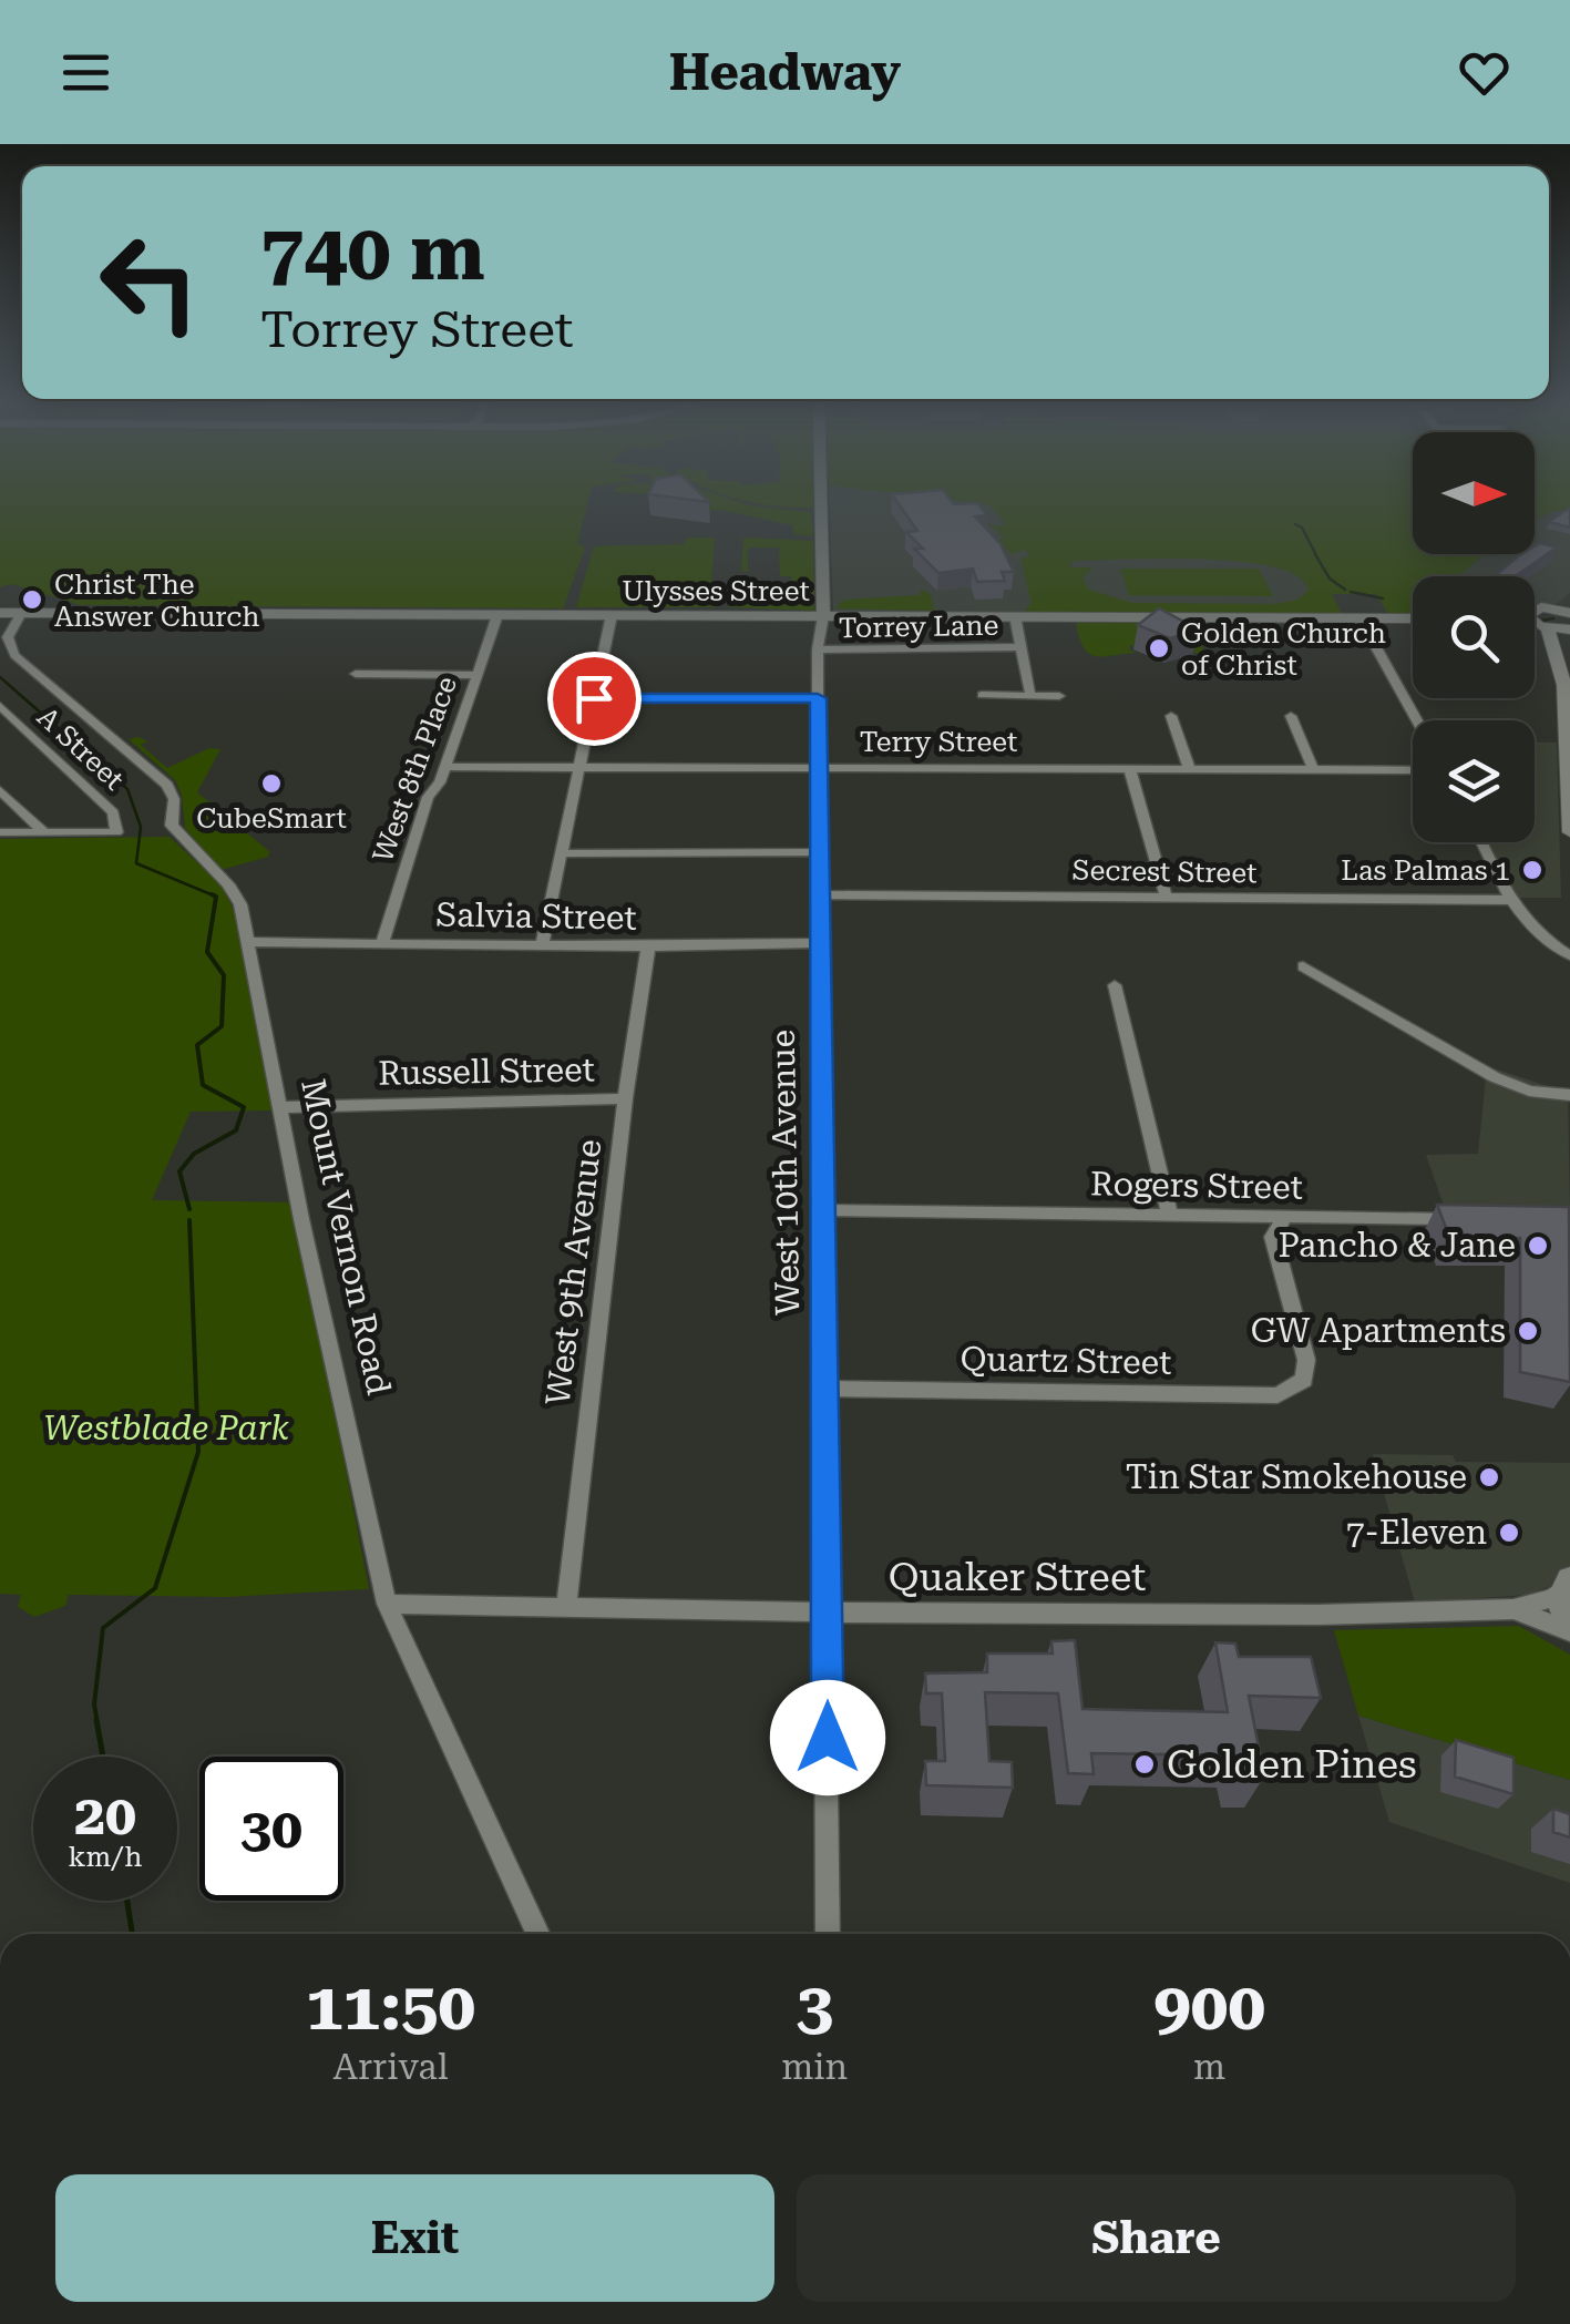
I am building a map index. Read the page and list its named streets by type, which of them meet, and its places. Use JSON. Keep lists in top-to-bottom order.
{
  "streets": {
    "main road": ["Ulysses Street", "West 10th Avenue"],
    "street": [
      "Torrey Lane",
      "Terry Street",
      "A Street",
      "West 8th Place",
      "Secrest Street",
      "Salvia Street",
      "Russell Street",
      "Rogers Street",
      "Mount Vernon Road",
      "West 9th Avenue",
      "Quartz Street",
      "Quaker Street"
    ]
  },
  "crossings": [
    ["Ulysses Street", "West 8th Place"],
    ["Ulysses Street", "West 10th Avenue"],
    ["Ulysses Street", "Mount Vernon Road"],
    ["Torrey Lane", "West 10th Avenue"],
    ["Terry Street", "West 8th Place"],
    ["Terry Street", "West 10th Avenue"],
    ["West 8th Place", "Salvia Street"],
    ["Secrest Street", "West 10th Avenue"],
    ["Salvia Street", "West 10th Avenue"],
    ["Salvia Street", "Mount Vernon Road"],
    ["Salvia Street", "West 9th Avenue"],
    ["Russell Street", "Mount Vernon Road"],
    ["Russell Street", "West 9th Avenue"],
    ["West 10th Avenue", "Rogers Street"],
    ["West 10th Avenue", "Quartz Street"],
    ["West 10th Avenue", "Quaker Street"],
    ["Rogers Street", "Quartz Street"],
    ["Mount Vernon Road", "Quaker Street"],
    ["West 9th Avenue", "Quaker Street"]
  ],
  "parks": ["Westblade Park"],
  "places": [
    "Christ The Answer Church",
    "Golden Church of Christ",
    "CubeSmart",
    "Las Palmas 1",
    "Pancho & Jane",
    "GW Apartments",
    "Tin Star Smokehouse",
    "7-Eleven",
    "Golden Pines"
  ],
  "north": "right",
  "page": {
    "header": "Headway",
    "turn": ["740 m", "Torrey Street"],
    "speed": "20 km/h",
    "limit": "30",
    "eta": [
      "11:50",
      "Arrival",
      "3",
      "min",
      "900",
      "m"
    ],
    "buttons": ["Exit", "Share"]
  }
}
